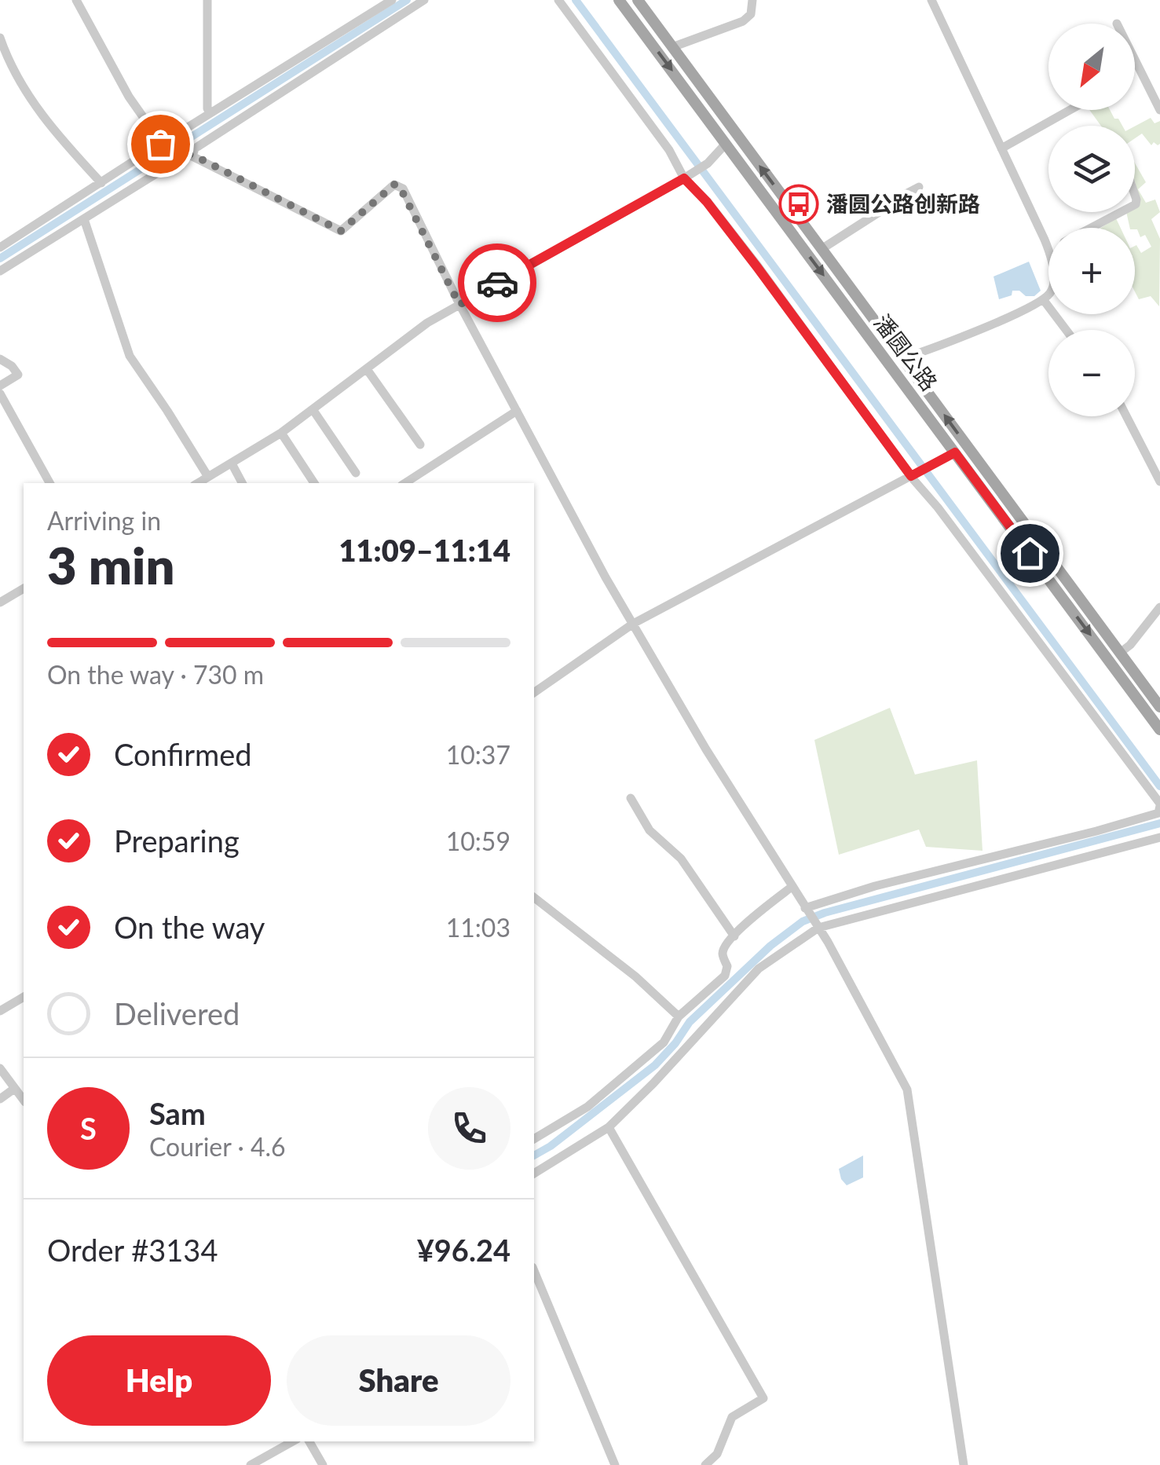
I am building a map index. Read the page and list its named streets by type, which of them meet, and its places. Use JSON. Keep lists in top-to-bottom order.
{
  "streets": {
    "main road": ["潘圆公路"]
  },
  "places": {
    "bus stop": ["潘圆公路创新路"]
  },
  "north": "bottom left",
  "page": {
    "map_buttons": ["+", "−"],
    "heading": ["3 min", "Arriving in", "11:09–11:14"],
    "panel": [
      "Sam",
      "Courier · 4.6",
      "Order #3134",
      "¥96.24"
    ],
    "bar": "On the way · 730 m",
    "list": [
      ["Confirmed", "10:37"],
      ["Preparing", "10:59"],
      ["On the way", "11:03"],
      "Delivered"
    ],
    "round": "S",
    "buttons": ["Help", "Share"]
  }
}
